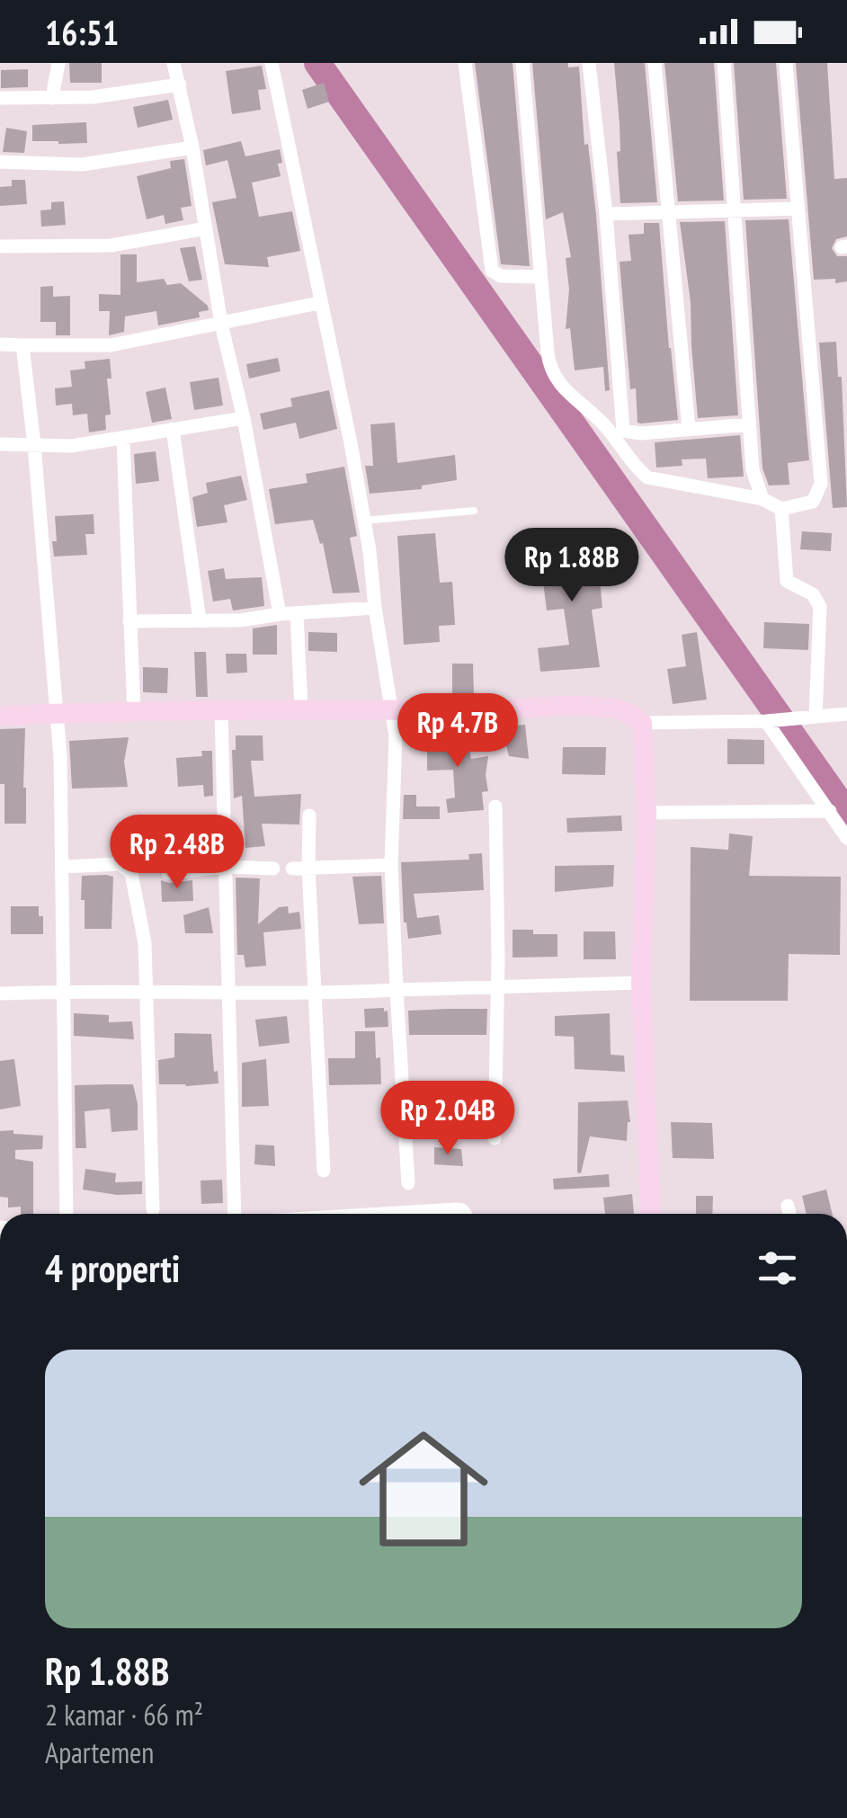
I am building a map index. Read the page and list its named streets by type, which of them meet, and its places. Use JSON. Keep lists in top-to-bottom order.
{
  "page": {
    "status": "16:51",
    "price": [
      "Rp 1.88B",
      "Rp 4.7B",
      "Rp 2.48B",
      "Rp 2.04B"
    ],
    "heading": "4 properti",
    "list": [
      {
        "name": "Rp 1.88B",
        "note": "2 kamar · 66 m² · Apartemen"
      }
    ]
  }
}
